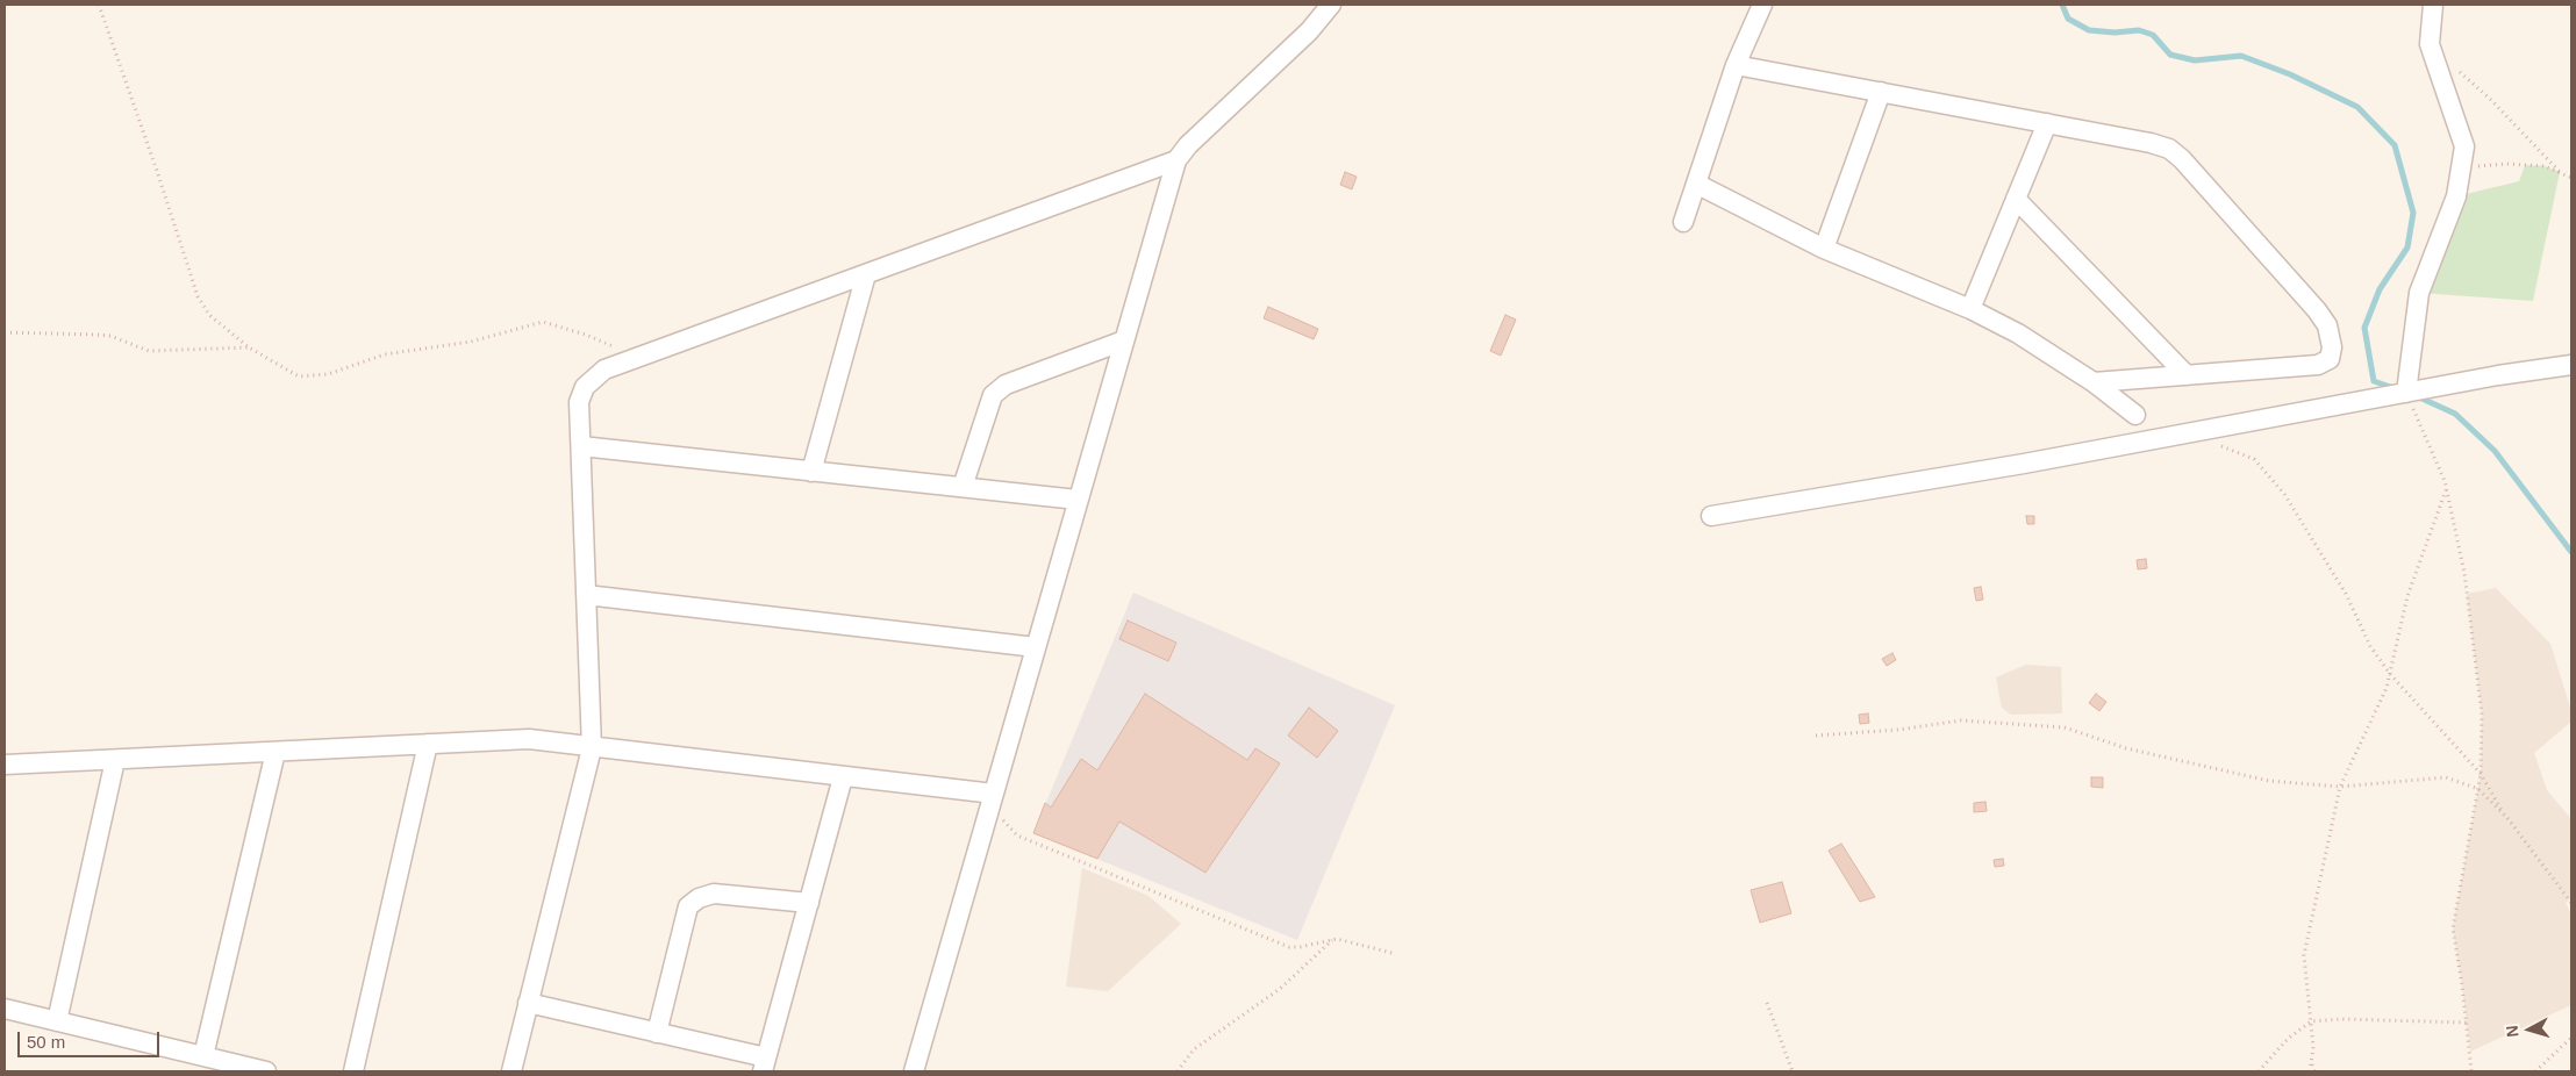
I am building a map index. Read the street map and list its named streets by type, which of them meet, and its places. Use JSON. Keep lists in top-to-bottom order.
{
  "scale_bar": "50 m",
  "north": "left"
}
